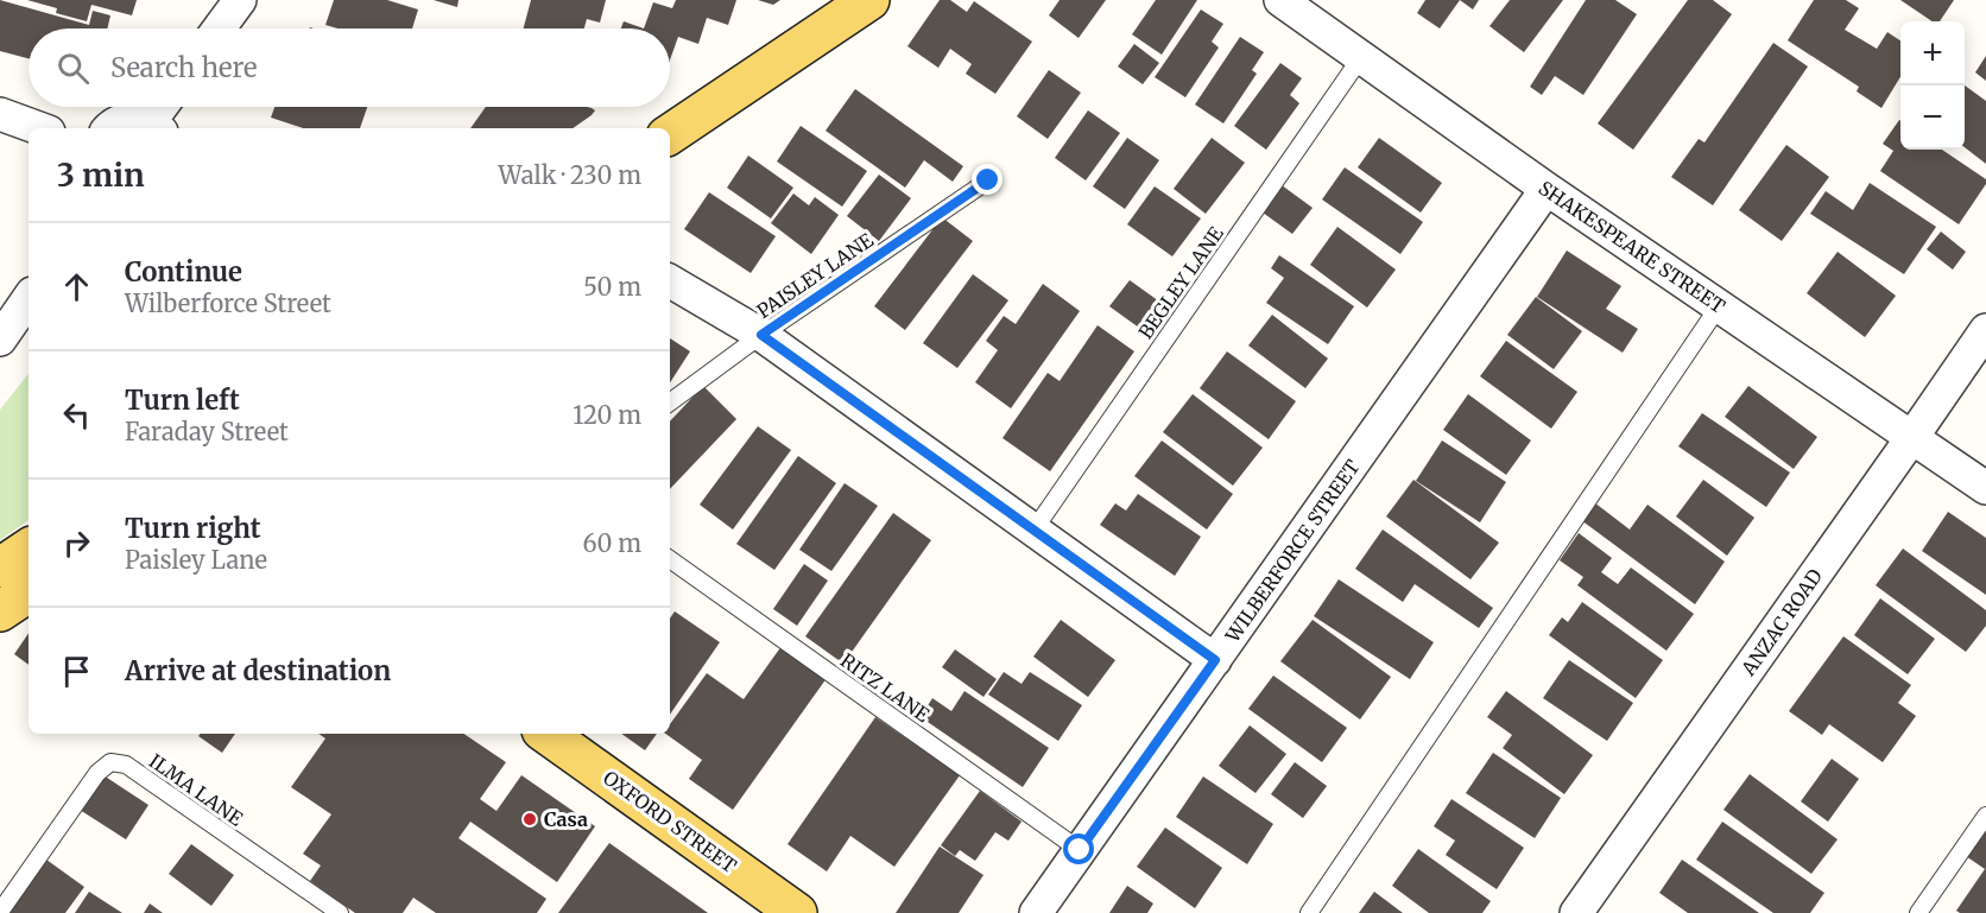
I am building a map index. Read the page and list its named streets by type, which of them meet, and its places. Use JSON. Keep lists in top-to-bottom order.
{
  "streets": {
    "main road": ["OXFORD STREET"],
    "street": ["SHAKESPEARE STREET", "WILBERFORCE STREET", "ANZAC ROAD"],
    "lane": [
      "PAISLEY LANE",
      "BEGLEY LANE",
      "RITZ LANE",
      "ILMA LANE"
    ]
  },
  "crossings": [
    ["SHAKESPEARE STREET", "BEGLEY LANE"],
    ["SHAKESPEARE STREET", "WILBERFORCE STREET"],
    ["SHAKESPEARE STREET", "ANZAC ROAD"],
    ["WILBERFORCE STREET", "RITZ LANE"]
  ],
  "places": ["Casa"],
  "page": {
    "map_buttons": ["+", "−"],
    "search": "Search here",
    "heading": ["3 min", "Walk · 230 m"],
    "list": [
      ["Continue", "Wilberforce Street", "50 m"],
      ["Turn left", "Faraday Street", "120 m"],
      ["Turn right", "Paisley Lane", "60 m"],
      "Arrive at destination"
    ]
  }
}
